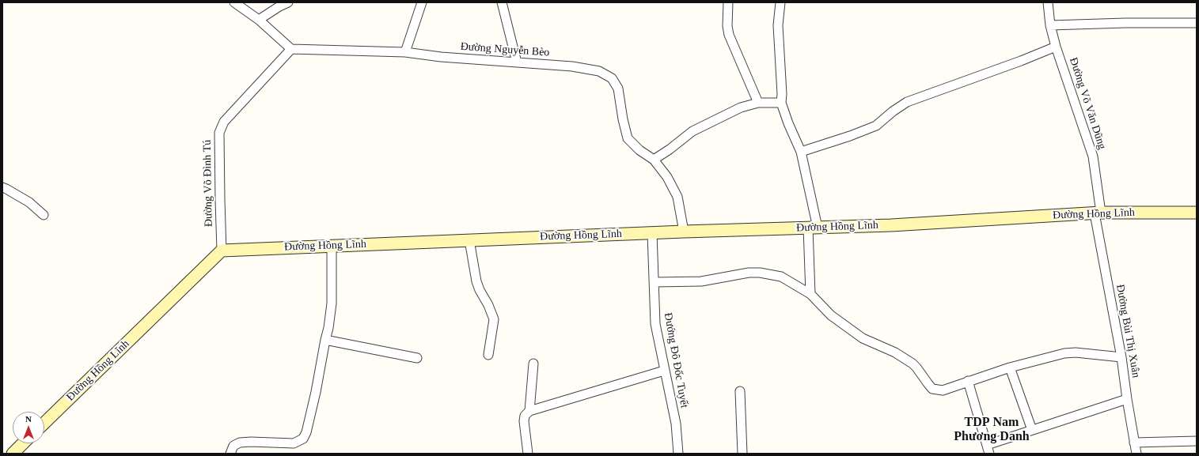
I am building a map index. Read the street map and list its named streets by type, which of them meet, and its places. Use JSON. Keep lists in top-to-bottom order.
{
  "streets": {
    "street": [
      "Đường Nguyễn Bèo",
      "Đường Võ Văn Dũng",
      "Đường Võ Đình Tú",
      "Đường Hồng Lĩnh",
      "Đường Bùi Thị Xuân",
      "Đướng Đô Đốc Tuyết"
    ]
  },
  "crossings": [
    ["Đường Nguyễn Bèo", "Đường Võ Đình Tú"],
    ["Đường Nguyễn Bèo", "Đường Hồng Lĩnh"],
    ["Đường Võ Văn Dũng", "Đường Hồng Lĩnh"],
    ["Đường Võ Văn Dũng", "Đường Bùi Thị Xuân"],
    ["Đường Võ Đình Tú", "Đường Hồng Lĩnh"],
    ["Đường Hồng Lĩnh", "Đường Bùi Thị Xuân"],
    ["Đường Hồng Lĩnh", "Đướng Đô Đốc Tuyết"]
  ],
  "districts": ["TDP Nam Phương Danh"],
  "north": "top"
}
